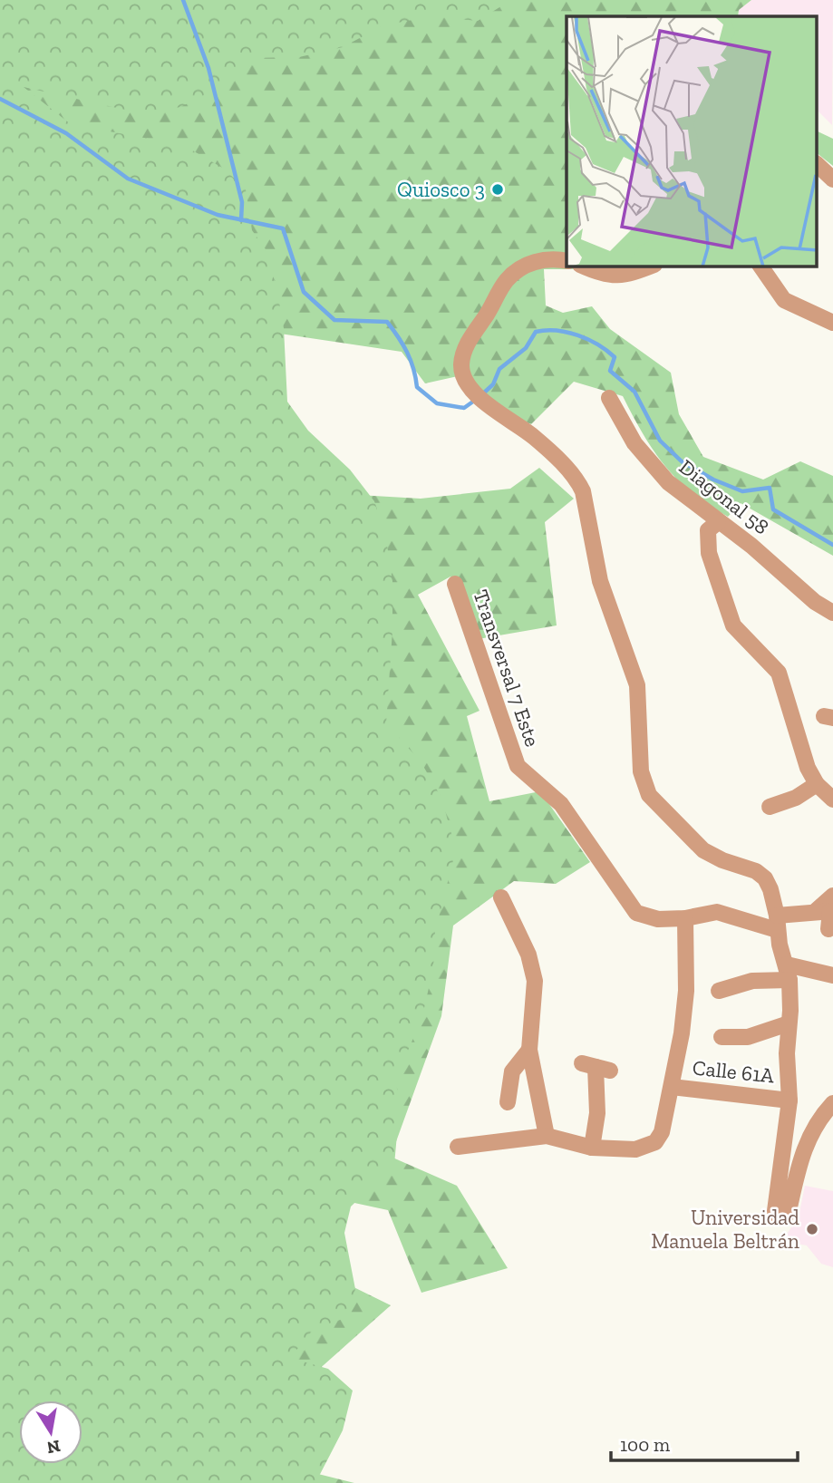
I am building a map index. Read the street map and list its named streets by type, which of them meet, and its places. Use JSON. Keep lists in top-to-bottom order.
{
  "streets": {
    "street": ["Diagonal 58", "Transversal 7 Este", "Calle 61A"]
  },
  "places": ["Quiosco 3", "Universidad Manuela Beltrán"],
  "scale_bar": "100 m",
  "north": "bottom"
}
